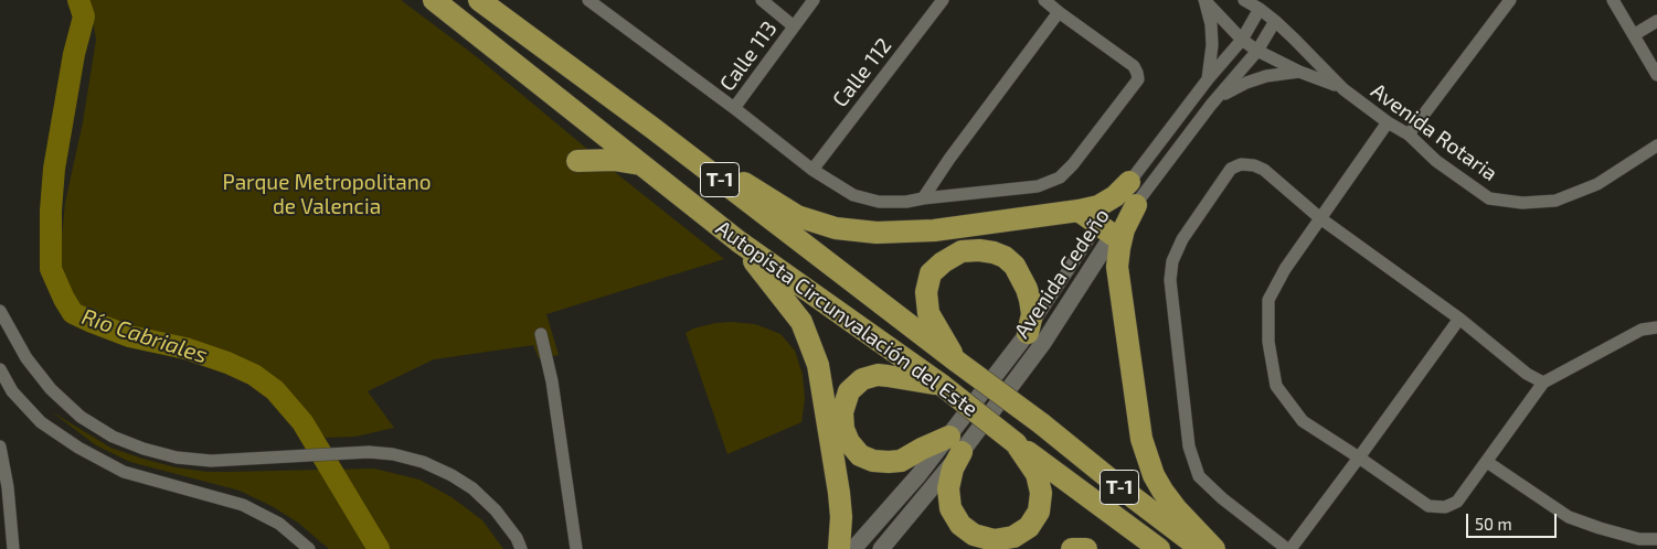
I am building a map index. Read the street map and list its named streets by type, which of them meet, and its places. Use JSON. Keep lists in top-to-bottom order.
{
  "streets": {
    "highway": ["T-1", "Autopista Circunvalación del Este"],
    "main road": ["Avenida Cedeño"],
    "street": ["Calle 113", "Calle 112", "Avenida Rotaria"]
  },
  "crossings": [
    ["Avenida Rotaria", "Avenida Cedeño"]
  ],
  "water": ["Río Cabriales"],
  "parks": ["Parque Metropolitano de Valencia"],
  "scale_bar": "50 m"
}
